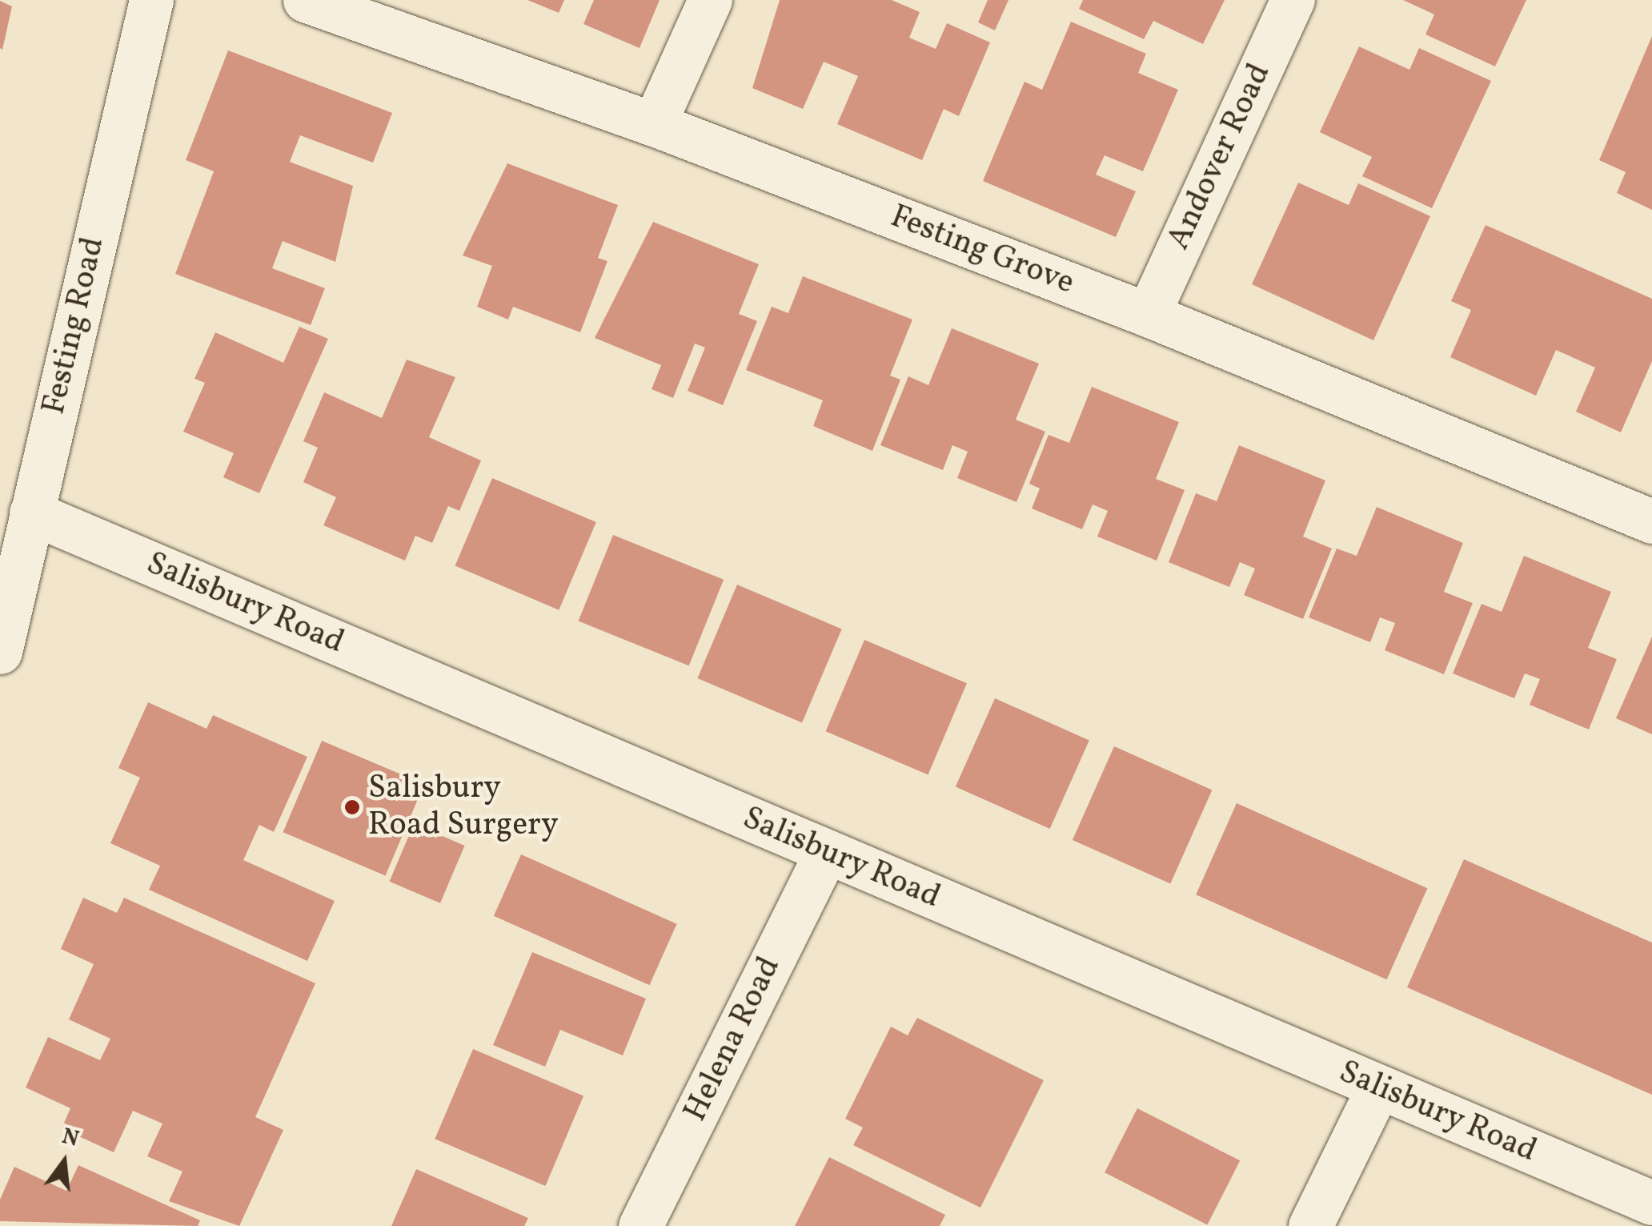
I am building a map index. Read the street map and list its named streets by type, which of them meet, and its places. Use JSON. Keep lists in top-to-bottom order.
{
  "streets": {
    "street": [
      "Andover Road",
      "Festing Grove",
      "Festing Road",
      "Salisbury Road",
      "Helena Road"
    ]
  },
  "crossings": [
    ["Andover Road", "Festing Grove"],
    ["Festing Road", "Salisbury Road"],
    ["Salisbury Road", "Helena Road"]
  ],
  "places": ["Salisbury Road Surgery"],
  "north": "top"
}
